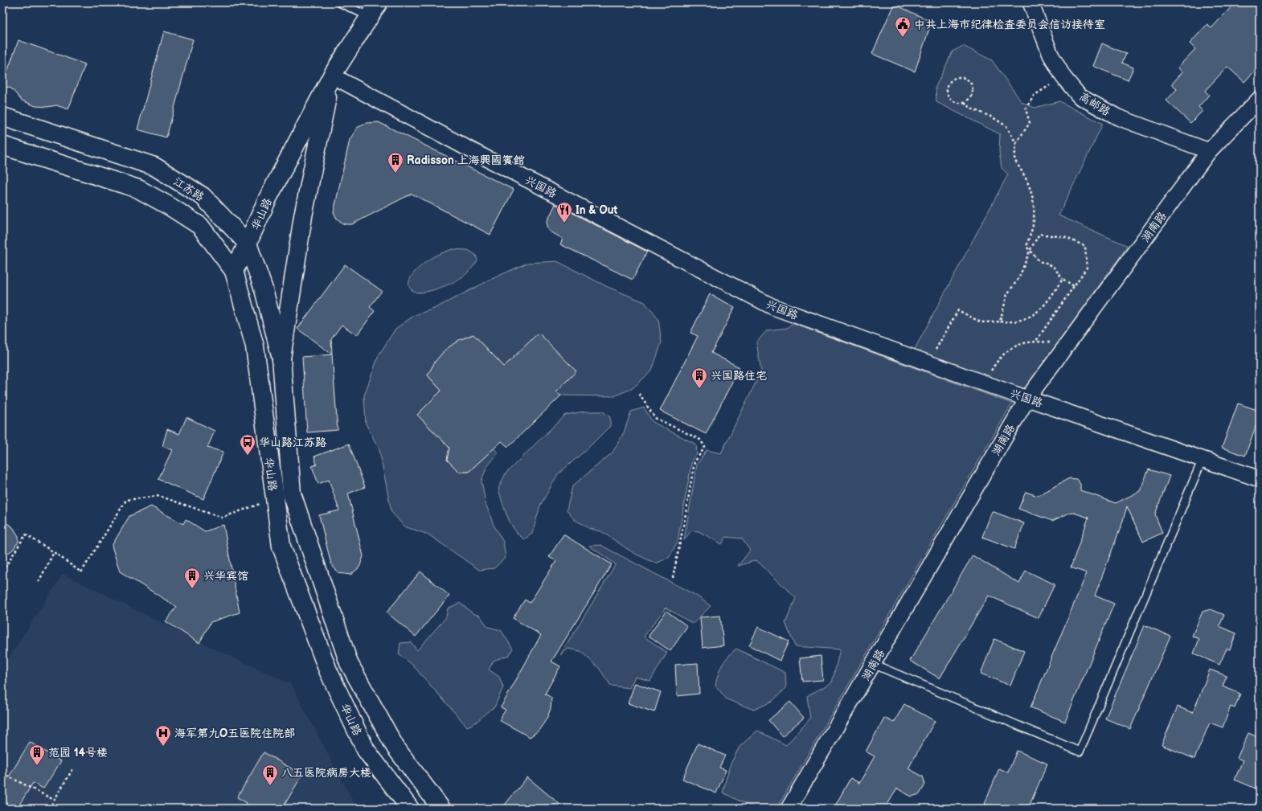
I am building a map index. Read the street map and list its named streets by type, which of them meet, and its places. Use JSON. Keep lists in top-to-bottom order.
{
  "streets": {
    "main road": ["江苏路", "华山路"],
    "street": ["高邮路", "兴国路", "湖南路"]
  },
  "crossings": [
    ["高邮路", "湖南路"],
    ["兴国路", "华山路"],
    ["兴国路", "湖南路"],
    ["江苏路", "华山路"]
  ],
  "places": {
    "public building": ["中共上海市纪律检查委员会信访接待室"],
    "building": [
      "Radisson 上海興國賓館",
      "兴国路住宅",
      "兴华宾馆",
      "范园 14号楼",
      "八五医院病房大楼"
    ],
    "restaurant": ["In & Out"],
    "bus stop": ["华山路江苏路"],
    "hospital": ["海军第九O五医院住院部"]
  }
}
